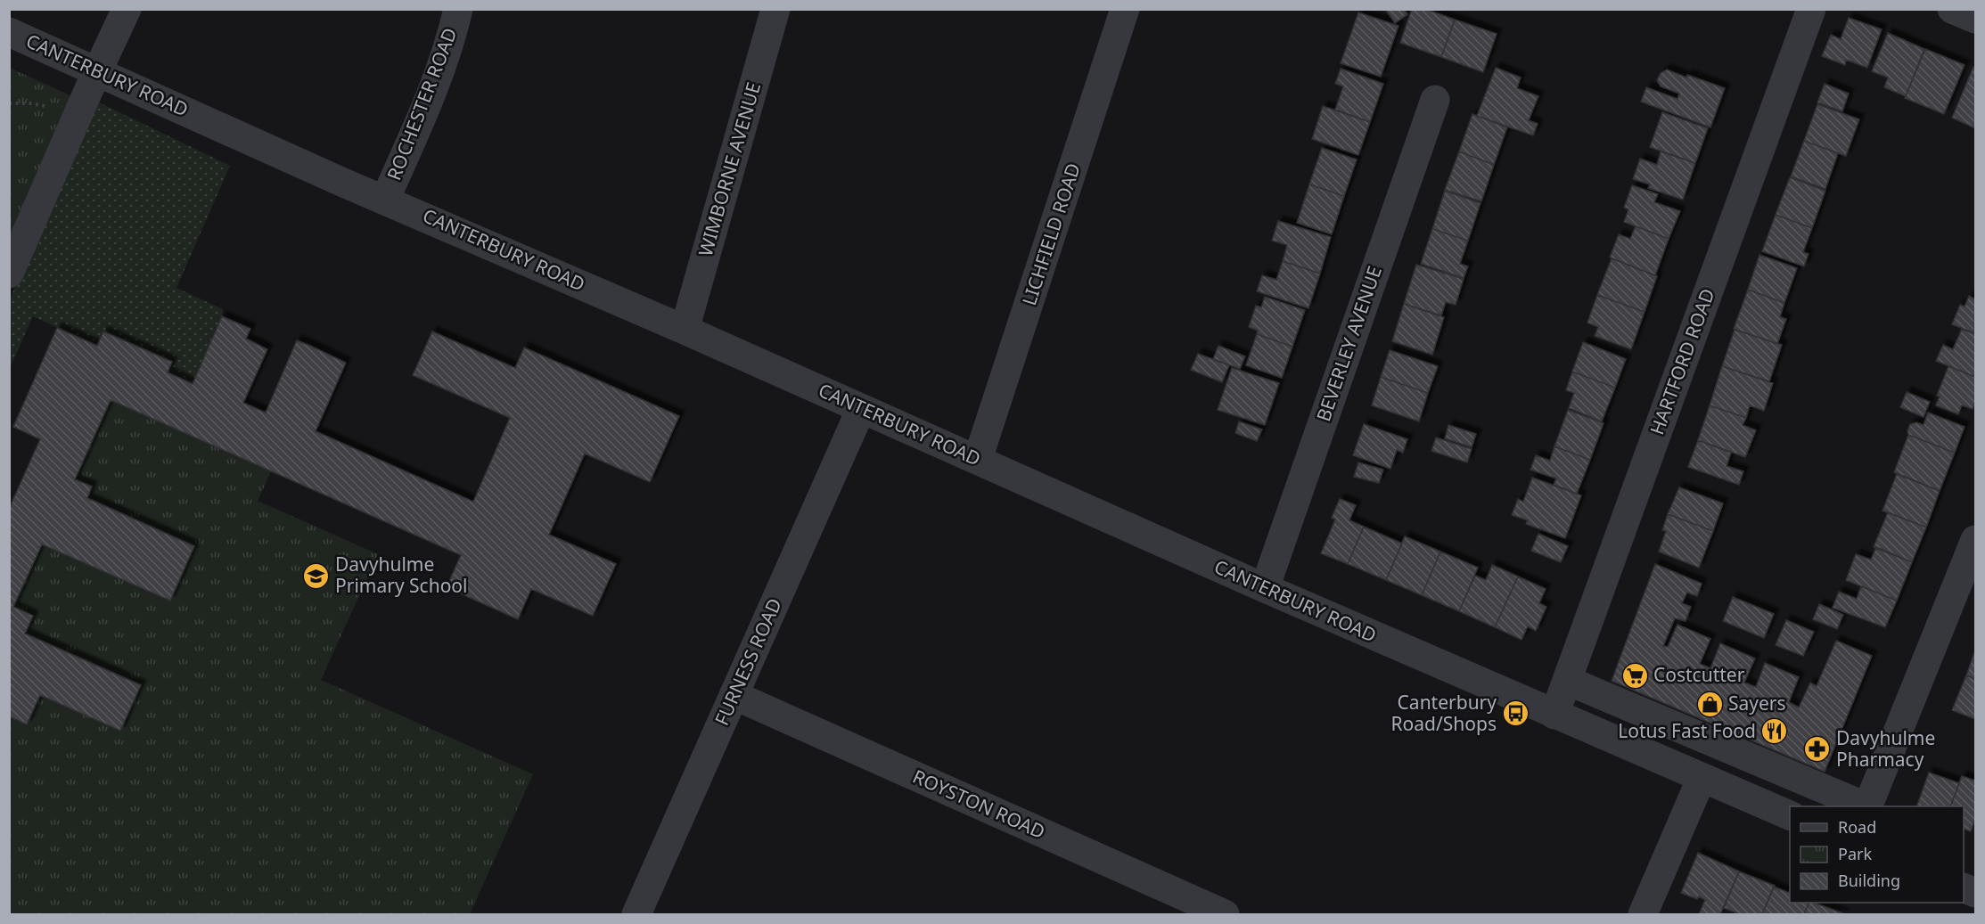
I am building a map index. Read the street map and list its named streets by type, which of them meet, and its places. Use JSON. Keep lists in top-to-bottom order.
{
  "streets": {
    "street": [
      "CANTERBURY ROAD",
      "ROCHESTER ROAD",
      "WIMBORNE AVENUE",
      "LICHFIELD ROAD",
      "BEVERLEY AVENUE",
      "HARTFORD ROAD",
      "FURNESS ROAD",
      "ROYSTON ROAD"
    ]
  },
  "crossings": [
    ["CANTERBURY ROAD", "ROCHESTER ROAD"],
    ["CANTERBURY ROAD", "WIMBORNE AVENUE"],
    ["CANTERBURY ROAD", "LICHFIELD ROAD"],
    ["CANTERBURY ROAD", "BEVERLEY AVENUE"],
    ["CANTERBURY ROAD", "HARTFORD ROAD"],
    ["CANTERBURY ROAD", "FURNESS ROAD"],
    ["FURNESS ROAD", "ROYSTON ROAD"]
  ],
  "places": {
    "school or university": ["Davyhulme Primary School"],
    "supermarket": ["Costcutter"],
    "shop": ["Sayers"],
    "bus stop": ["Canterbury Road/Shops"],
    "restaurant": ["Lotus Fast Food"],
    "pharmacy": ["Davyhulme Pharmacy"]
  },
  "legend": ["Road", "Park", "Building"]
}
